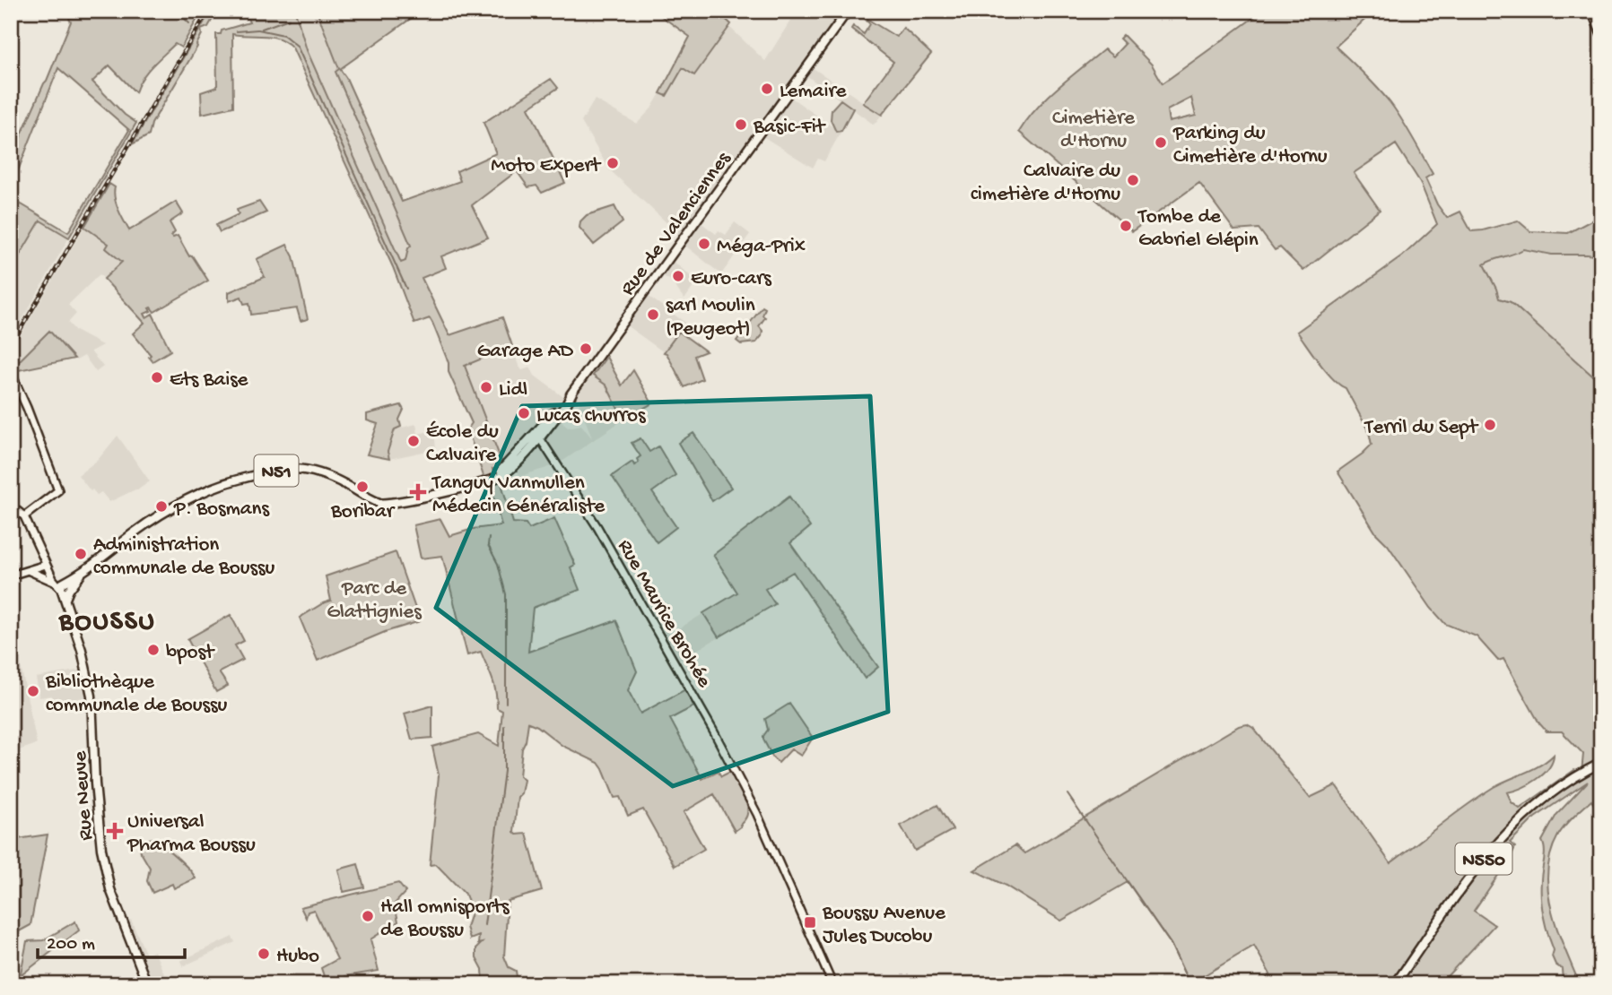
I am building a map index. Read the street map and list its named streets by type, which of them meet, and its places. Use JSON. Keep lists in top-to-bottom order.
{
  "streets": {
    "main road": [
      "Rue de Valenciennes",
      "N51",
      "Rue Neuve",
      "N550"
    ],
    "street": ["Rue Maurice Brohée"]
  },
  "crossings": [
    ["Rue de Valenciennes", "Rue Maurice Brohée"],
    ["Rue de Valenciennes", "Rue Neuve"]
  ],
  "districts": ["BOUSSU"],
  "parks": ["Cimetière d'Hornu", "Parc de Glattignies"],
  "places": {
    "other": [
      "Lemaire",
      "Basic-Fit",
      "Parking du Cimetière d'Hornu",
      "Moto Expert",
      "Calvaire du cimetière d'Hornu",
      "Tombe de Gabriel Glépin",
      "Méga-Prix",
      "Euro-cars",
      "sarl Moulin (Peugeot)",
      "Garage AD",
      "Ets Baise",
      "Lidl",
      "Lucas churros",
      "Terril du Sept",
      "École du Calvaire",
      "Boribar",
      "P. Bosmans",
      "Administration communale de Boussu",
      "bpost",
      "Bibliothèque communale de Boussu",
      "Hall omnisports de Boussu",
      "Hubo"
    ],
    "health": ["Tanguy Vanmullen Médecin Généraliste", "Universal Pharma Boussu"],
    "transit": ["Boussu Avenue Jules Ducobu"]
  },
  "scale_bar": "200 m"
}
